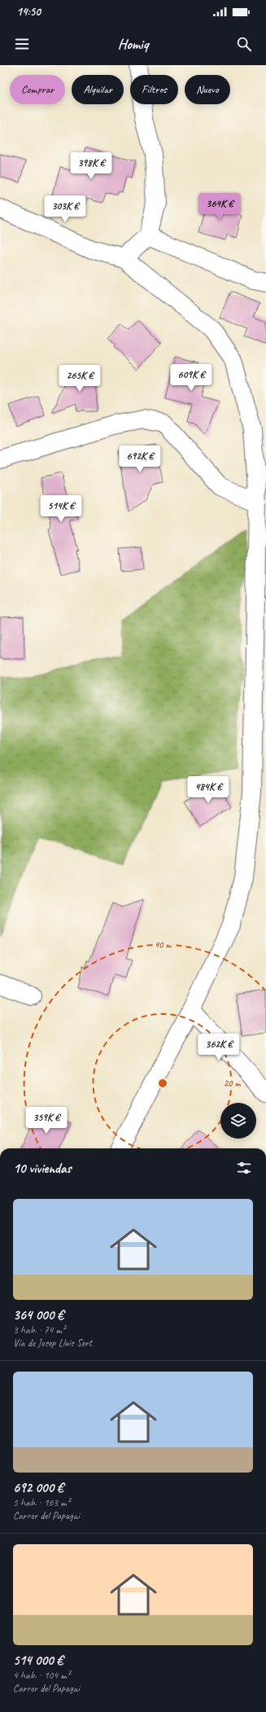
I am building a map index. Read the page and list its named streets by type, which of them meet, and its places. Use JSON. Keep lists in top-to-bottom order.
{
  "page": {
    "status": "14:50",
    "header": "Homiq",
    "chip": [
      "Comprar",
      "Alquilar",
      "Filtros",
      "Nuevo"
    ],
    "price": [
      "398K €",
      "364K €",
      "303K €",
      "609K €",
      "265K €",
      "692K €",
      "514K €",
      "484K €",
      "362K €",
      "359K €"
    ],
    "heading": "10 viviendas",
    "list": [
      {
        "name": "364 000 €",
        "note": "3 hab. · 74 m² · Vía de Josep Lluis Sert"
      },
      {
        "name": "692 000 €",
        "note": "5 hab. · 163 m² · Carrer del Papagai"
      },
      {
        "name": "514 000 €",
        "note": "4 hab. · 104 m² · Carrer del Papagai"
      }
    ]
  },
  "rings": ["40 m", "20 m"]
}
